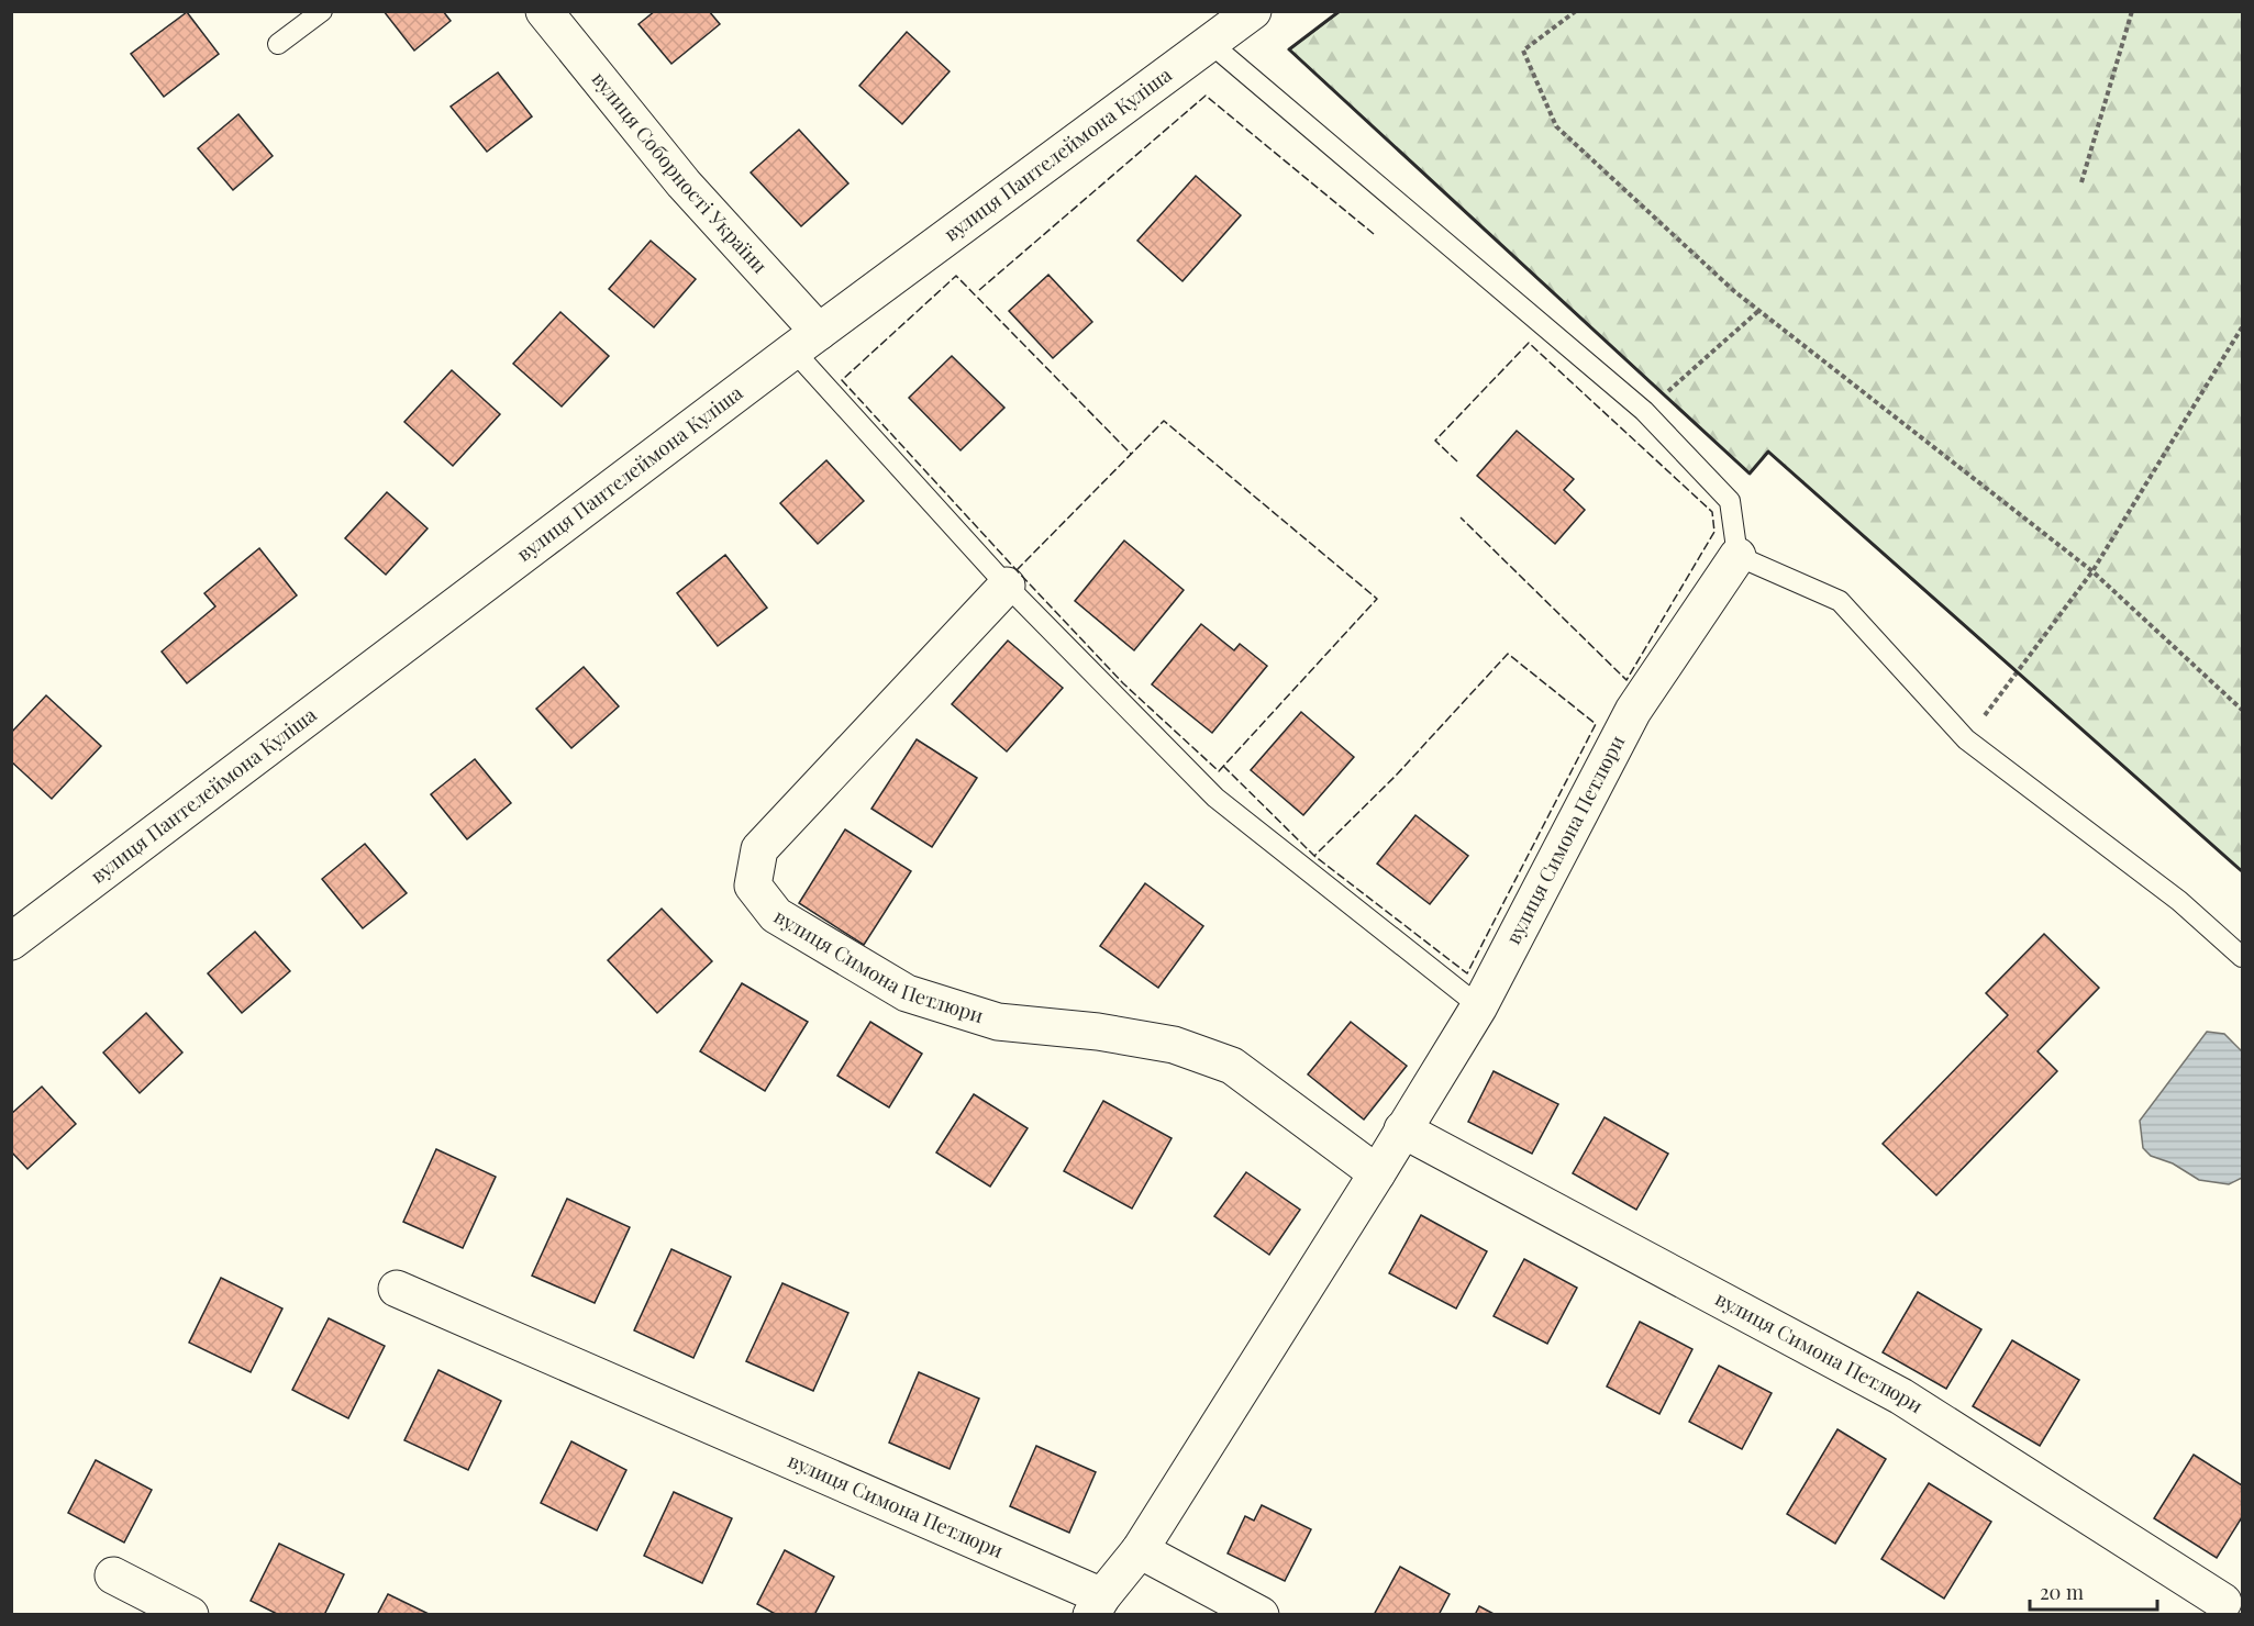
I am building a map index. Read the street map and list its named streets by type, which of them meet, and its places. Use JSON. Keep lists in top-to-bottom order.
{
  "streets": {
    "street": ["вулиця Пантелеймона Куліша", "вулиця Соборності України", "вулиця Симона Петлюри"]
  },
  "crossings": [
    ["вулиця Пантелеймона Куліша", "вулиця Соборності України"]
  ],
  "scale_bar": "20 m"
}
